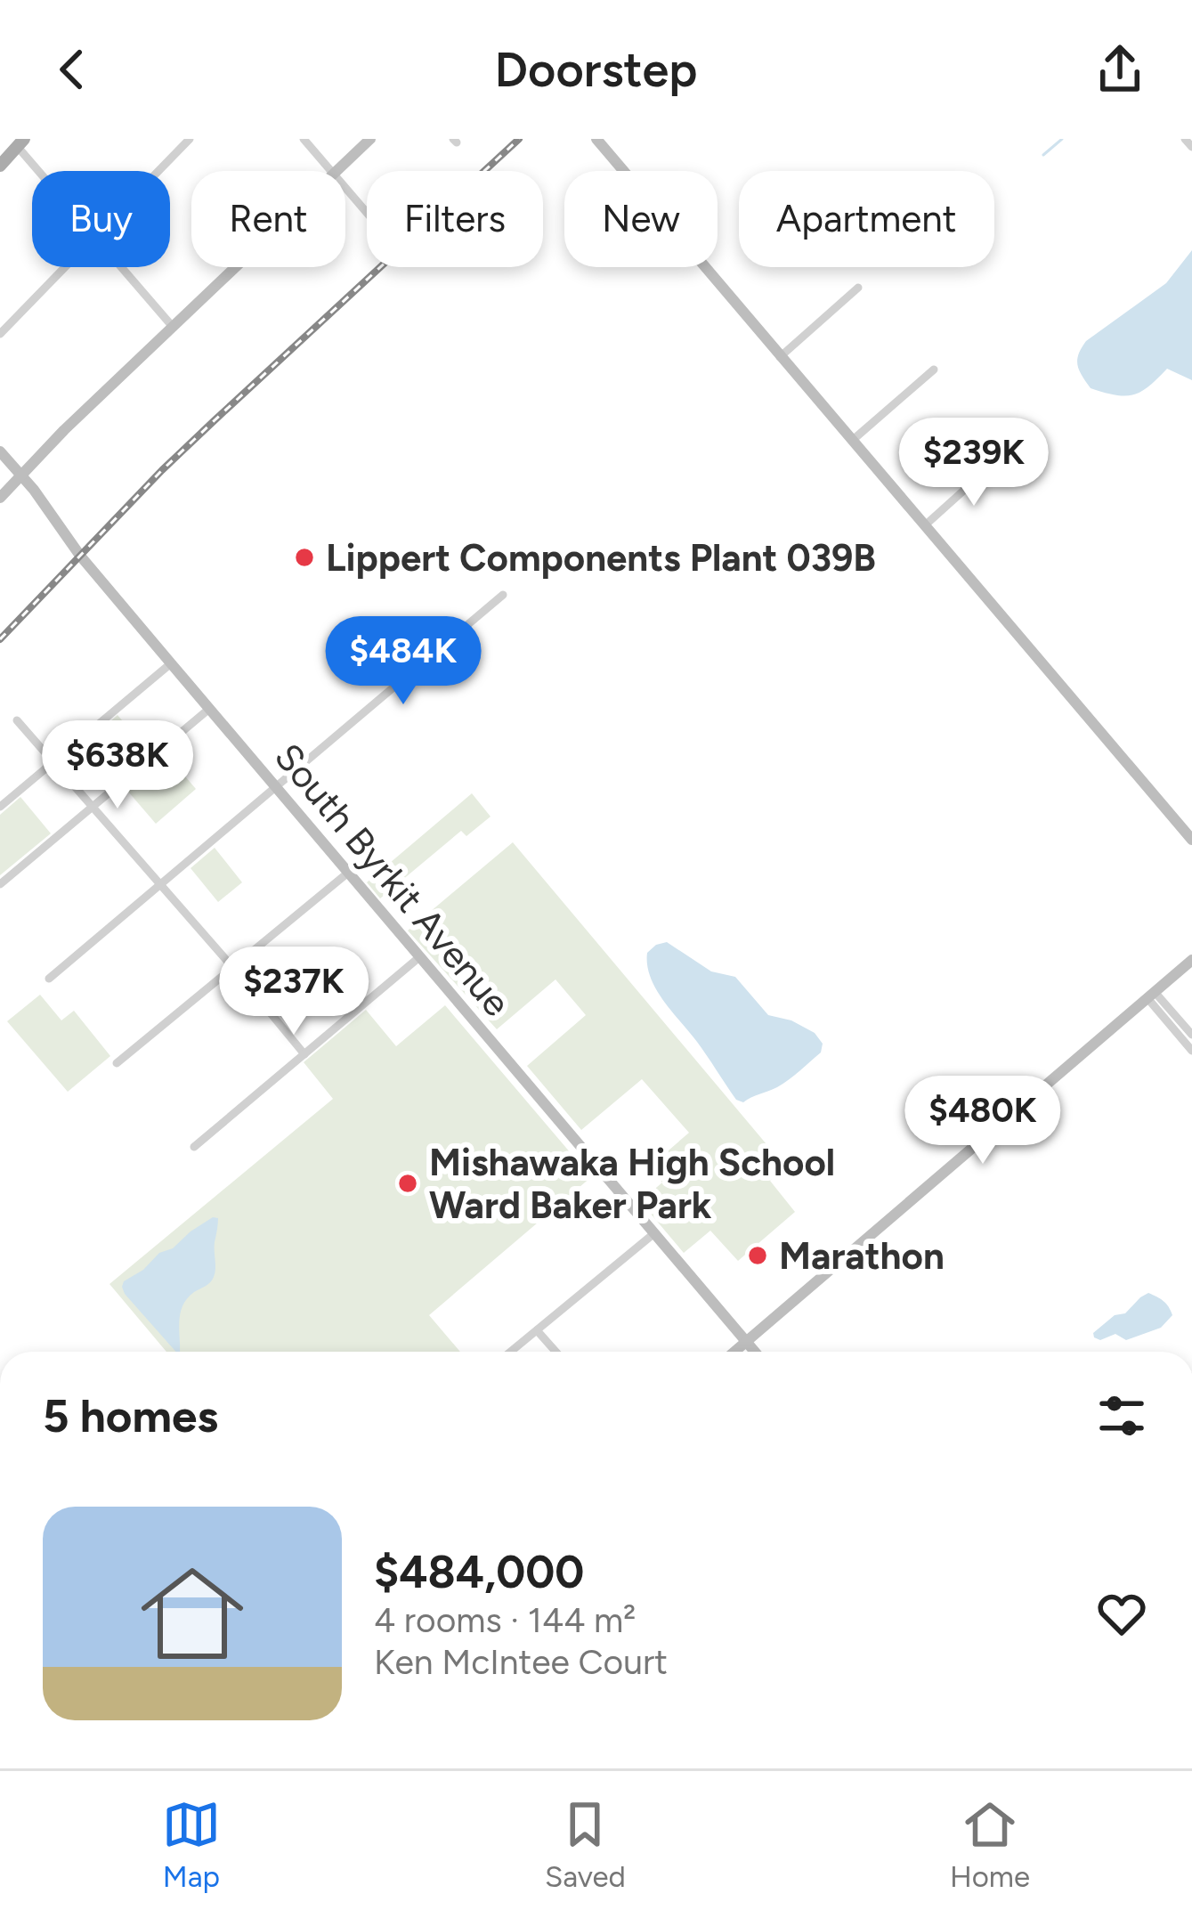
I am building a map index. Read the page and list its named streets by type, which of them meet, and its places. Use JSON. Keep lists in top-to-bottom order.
{
  "streets": {
    "street": ["South Byrkit Avenue"]
  },
  "places": ["Lippert Components Plant 039B", "Mishawaka High School Ward Baker Park", "Marathon"],
  "page": {
    "header": "Doorstep",
    "chip": [
      "Buy",
      "Rent",
      "Filters",
      "New",
      "Apartment"
    ],
    "price": [
      "$239K",
      "$484K",
      "$638K",
      "$237K",
      "$480K"
    ],
    "heading": "5 homes",
    "list": [
      {
        "name": "$484,000",
        "note": "4 rooms · 144 m² · Ken McIntee Court"
      }
    ],
    "tabs": ["Map", "Saved", "Home"]
  }
}
